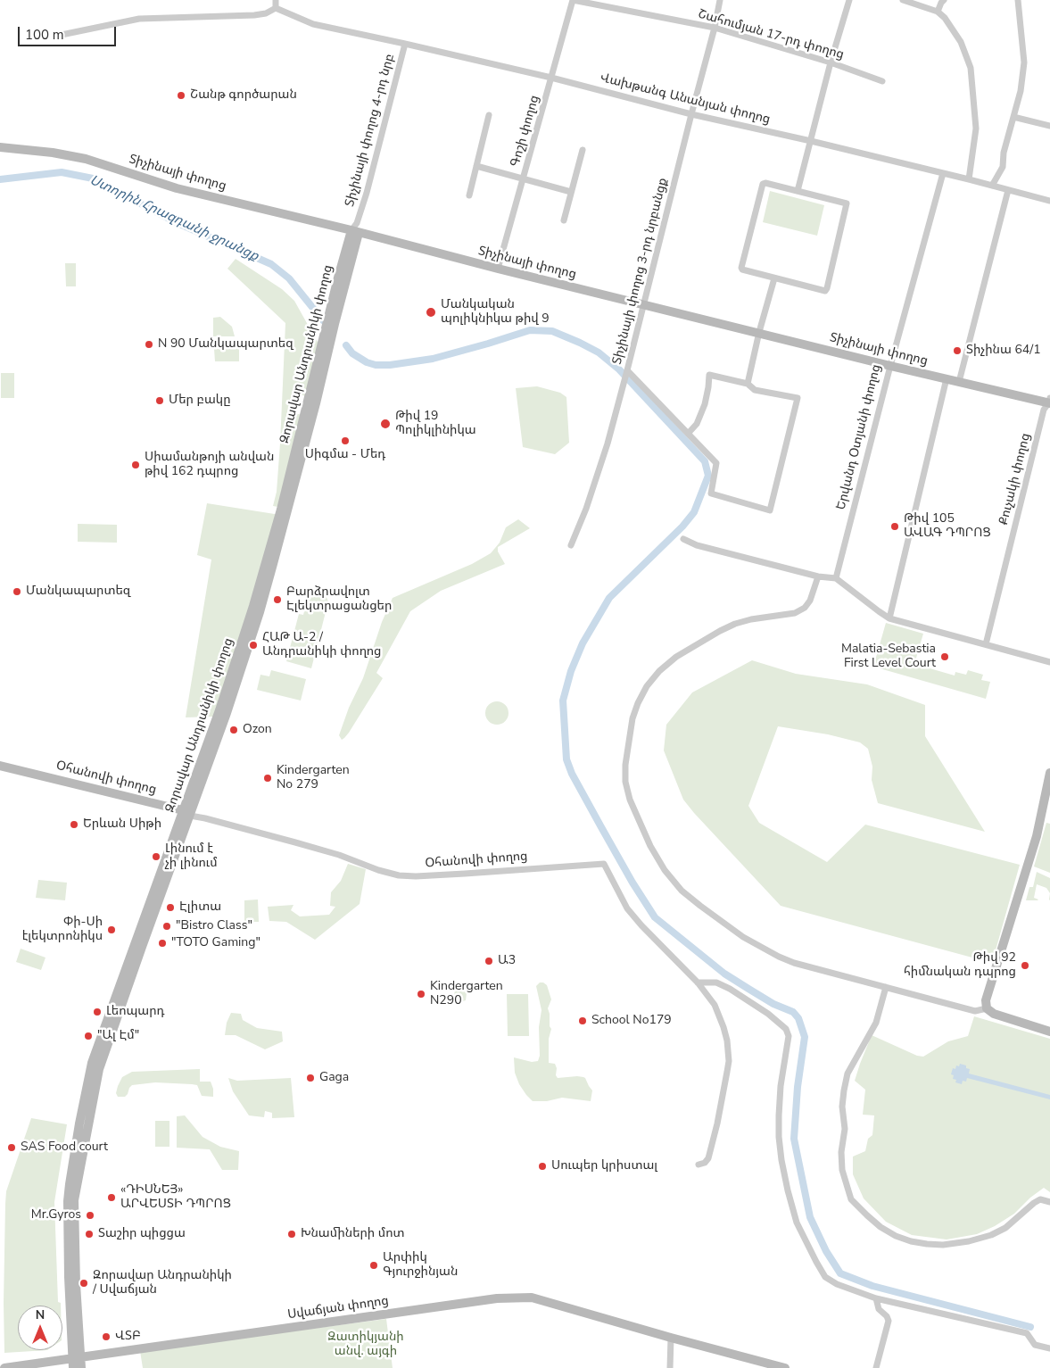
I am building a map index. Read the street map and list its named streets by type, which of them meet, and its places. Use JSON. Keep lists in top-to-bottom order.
{
  "streets": {
    "main road": [
      "Տիչինայի փողոց",
      "Զորավար Անդրանիկի փողոց",
      "Օհանովի փողոց",
      "Սվաճյան փողոց"
    ],
    "street": [
      "Շահումյան 17-րդ փողոց",
      "Վախթանգ Անանյան փողոց",
      "Տիչինայի փողոց 4-րդ նրբ",
      "Գոշի փողոց",
      "Տիչինայի փողոց 3-րդ նրբանցք",
      "Երվանդ Օտյանի փողոց",
      "Քուչակի փողոց"
    ]
  },
  "crossings": [
    ["Շահումյան 17-րդ փողոց", "Գոշի փողոց"],
    ["Շահումյան 17-րդ փողոց", "Տիչինայի փողոց 3-րդ նրբանցք"],
    ["Վախթանգ Անանյան փողոց", "Տիչինայի փողոց 4-րդ նրբ"],
    ["Վախթանգ Անանյան փողոց", "Գոշի փողոց"],
    ["Վախթանգ Անանյան փողոց", "Տիչինայի փողոց 3-րդ նրբանցք"],
    ["Վախթանգ Անանյան փողոց", "Երվանդ Օտյանի փողոց"],
    ["Տիչինայի փողոց 4-րդ նրբ", "Տիչինայի փողոց"],
    ["Տիչինայի փողոց 4-րդ նրբ", "Զորավար Անդրանիկի փողոց"],
    ["Գոշի փողոց", "Տիչինայի փողոց"],
    ["Տիչինայի փողոց", "Տիչինայի փողոց 3-րդ նրբանցք"],
    ["Տիչինայի փողոց", "Զորավար Անդրանիկի փողոց"],
    ["Տիչինայի փողոց", "Երվանդ Օտյանի փողոց"],
    ["Տիչինայի փողոց", "Քուչակի փողոց"],
    ["Զորավար Անդրանիկի փողոց", "Օհանովի փողոց"],
    ["Զորավար Անդրանիկի փողոց", "Սվաճյան փողոց"]
  ],
  "water": ["Ստորին Հրազդանի ջրանցք"],
  "parks": ["Զատիկյանի անվ. այգի"],
  "places": [
    "Շանթ գործարան",
    "Մանկական պոլիկնիկա թիվ 9",
    "N 90 Մանկապարտեզ",
    "Տիչինա 64/1",
    "Մեր բակը",
    "Թիվ 19 Պոլիկլինիկա",
    "Սիգմա - Մեդ",
    "Սիամանթոյի անվան թիվ 162 դպրոց",
    "Թիվ 105 ԱՎԱԳ ԴՊՐՈՑ",
    "Մանկապարտեզ",
    "Բարձրավոլտ Էլեկտրացանցեր",
    "ՀԱԹ Ա-2 / Անդրանիկի փողոց",
    "Malatia-Sebastia First Level Court",
    "Ozon",
    "Kindergarten No 279",
    "Երևան Սիթի",
    "Լինում է չի լինում",
    "Էլիտա",
    "\"Bistro Class\"",
    "Փի-Սի էլեկտրոնիկս",
    "\"TOTO Gaming\"",
    "Ա3",
    "Թիվ 92 հիմնական դպրոց",
    "Kindergarten N290",
    "Լեոպարդ",
    "School No179",
    "\"Ալ Էմ\"",
    "Gaga",
    "SAS Food court",
    "Սուպեր կրիստալ",
    "«ԴԻՍՆԵՅ» ԱՐՎԵՍՏԻ ԴՊՐՈՑ",
    "Mr.Gyros",
    "Տաշիր պիցցա",
    "Խնամիների մոտ",
    "Արփիկ Գյուրջինյան",
    "Զորավար Անդրանիկի / Սվաճյան",
    "ՎՏԲ"
  ],
  "scale_bar": "100 m",
  "north": "top"
}
